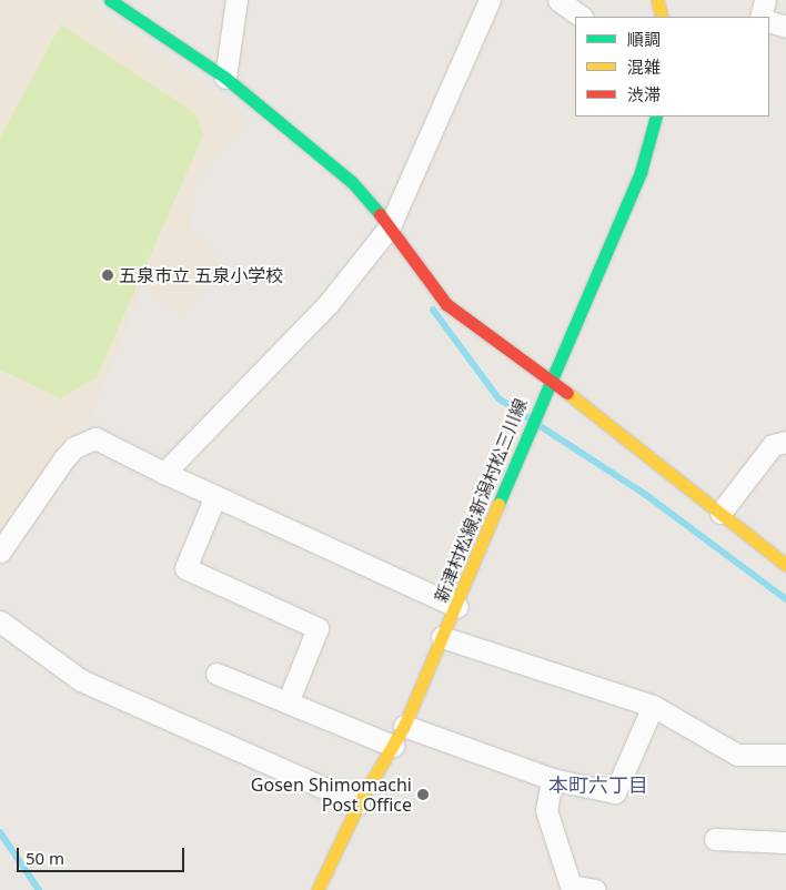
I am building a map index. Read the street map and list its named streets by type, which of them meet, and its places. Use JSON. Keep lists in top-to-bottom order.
{
  "streets": {
    "street": ["新津村松線;新潟村松三川線"]
  },
  "districts": ["本町六丁目"],
  "places": ["五泉市立 五泉小学校", "Gosen Shimomachi Post Office"],
  "legend": ["順調", "混雑", "渋滞"],
  "scale_bar": "50 m"
}
